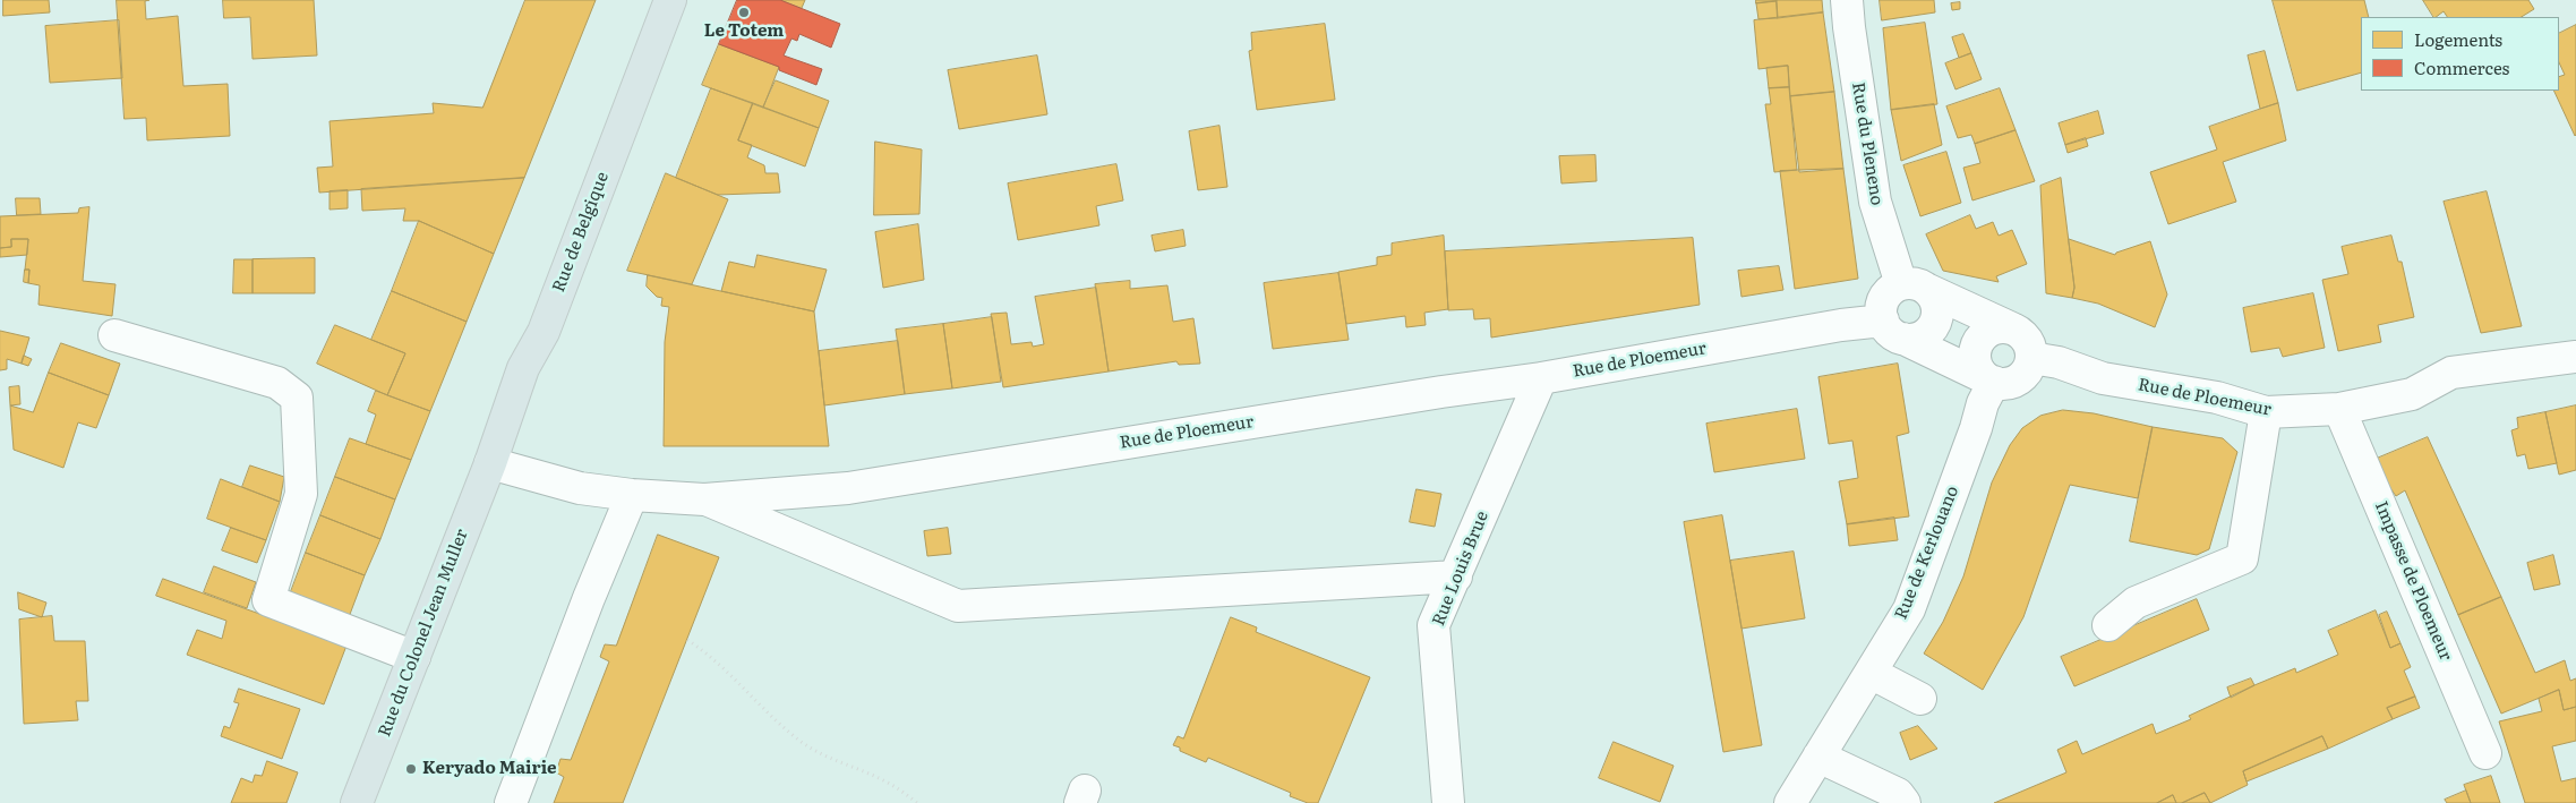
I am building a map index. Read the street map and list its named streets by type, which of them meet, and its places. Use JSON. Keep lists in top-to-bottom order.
{
  "streets": {
    "main road": ["Rue de Belgique", "Rue du Colonel Jean Muller"],
    "street": [
      "Rue du Pleneno",
      "Rue de Ploemeur",
      "Rue de Kerlouano",
      "Rue Louis Brue",
      "Impasse de Ploemeur"
    ]
  },
  "crossings": [
    ["Rue du Pleneno", "Rue de Ploemeur"],
    ["Rue de Belgique", "Rue de Ploemeur"],
    ["Rue de Belgique", "Rue du Colonel Jean Muller"],
    ["Rue de Ploemeur", "Rue de Kerlouano"],
    ["Rue de Ploemeur", "Rue Louis Brue"],
    ["Rue de Ploemeur", "Impasse de Ploemeur"],
    ["Rue de Ploemeur", "Rue du Colonel Jean Muller"]
  ],
  "places": ["Le Totem", "Keryado Mairie"],
  "legend": ["Logements", "Commerces"]
}
